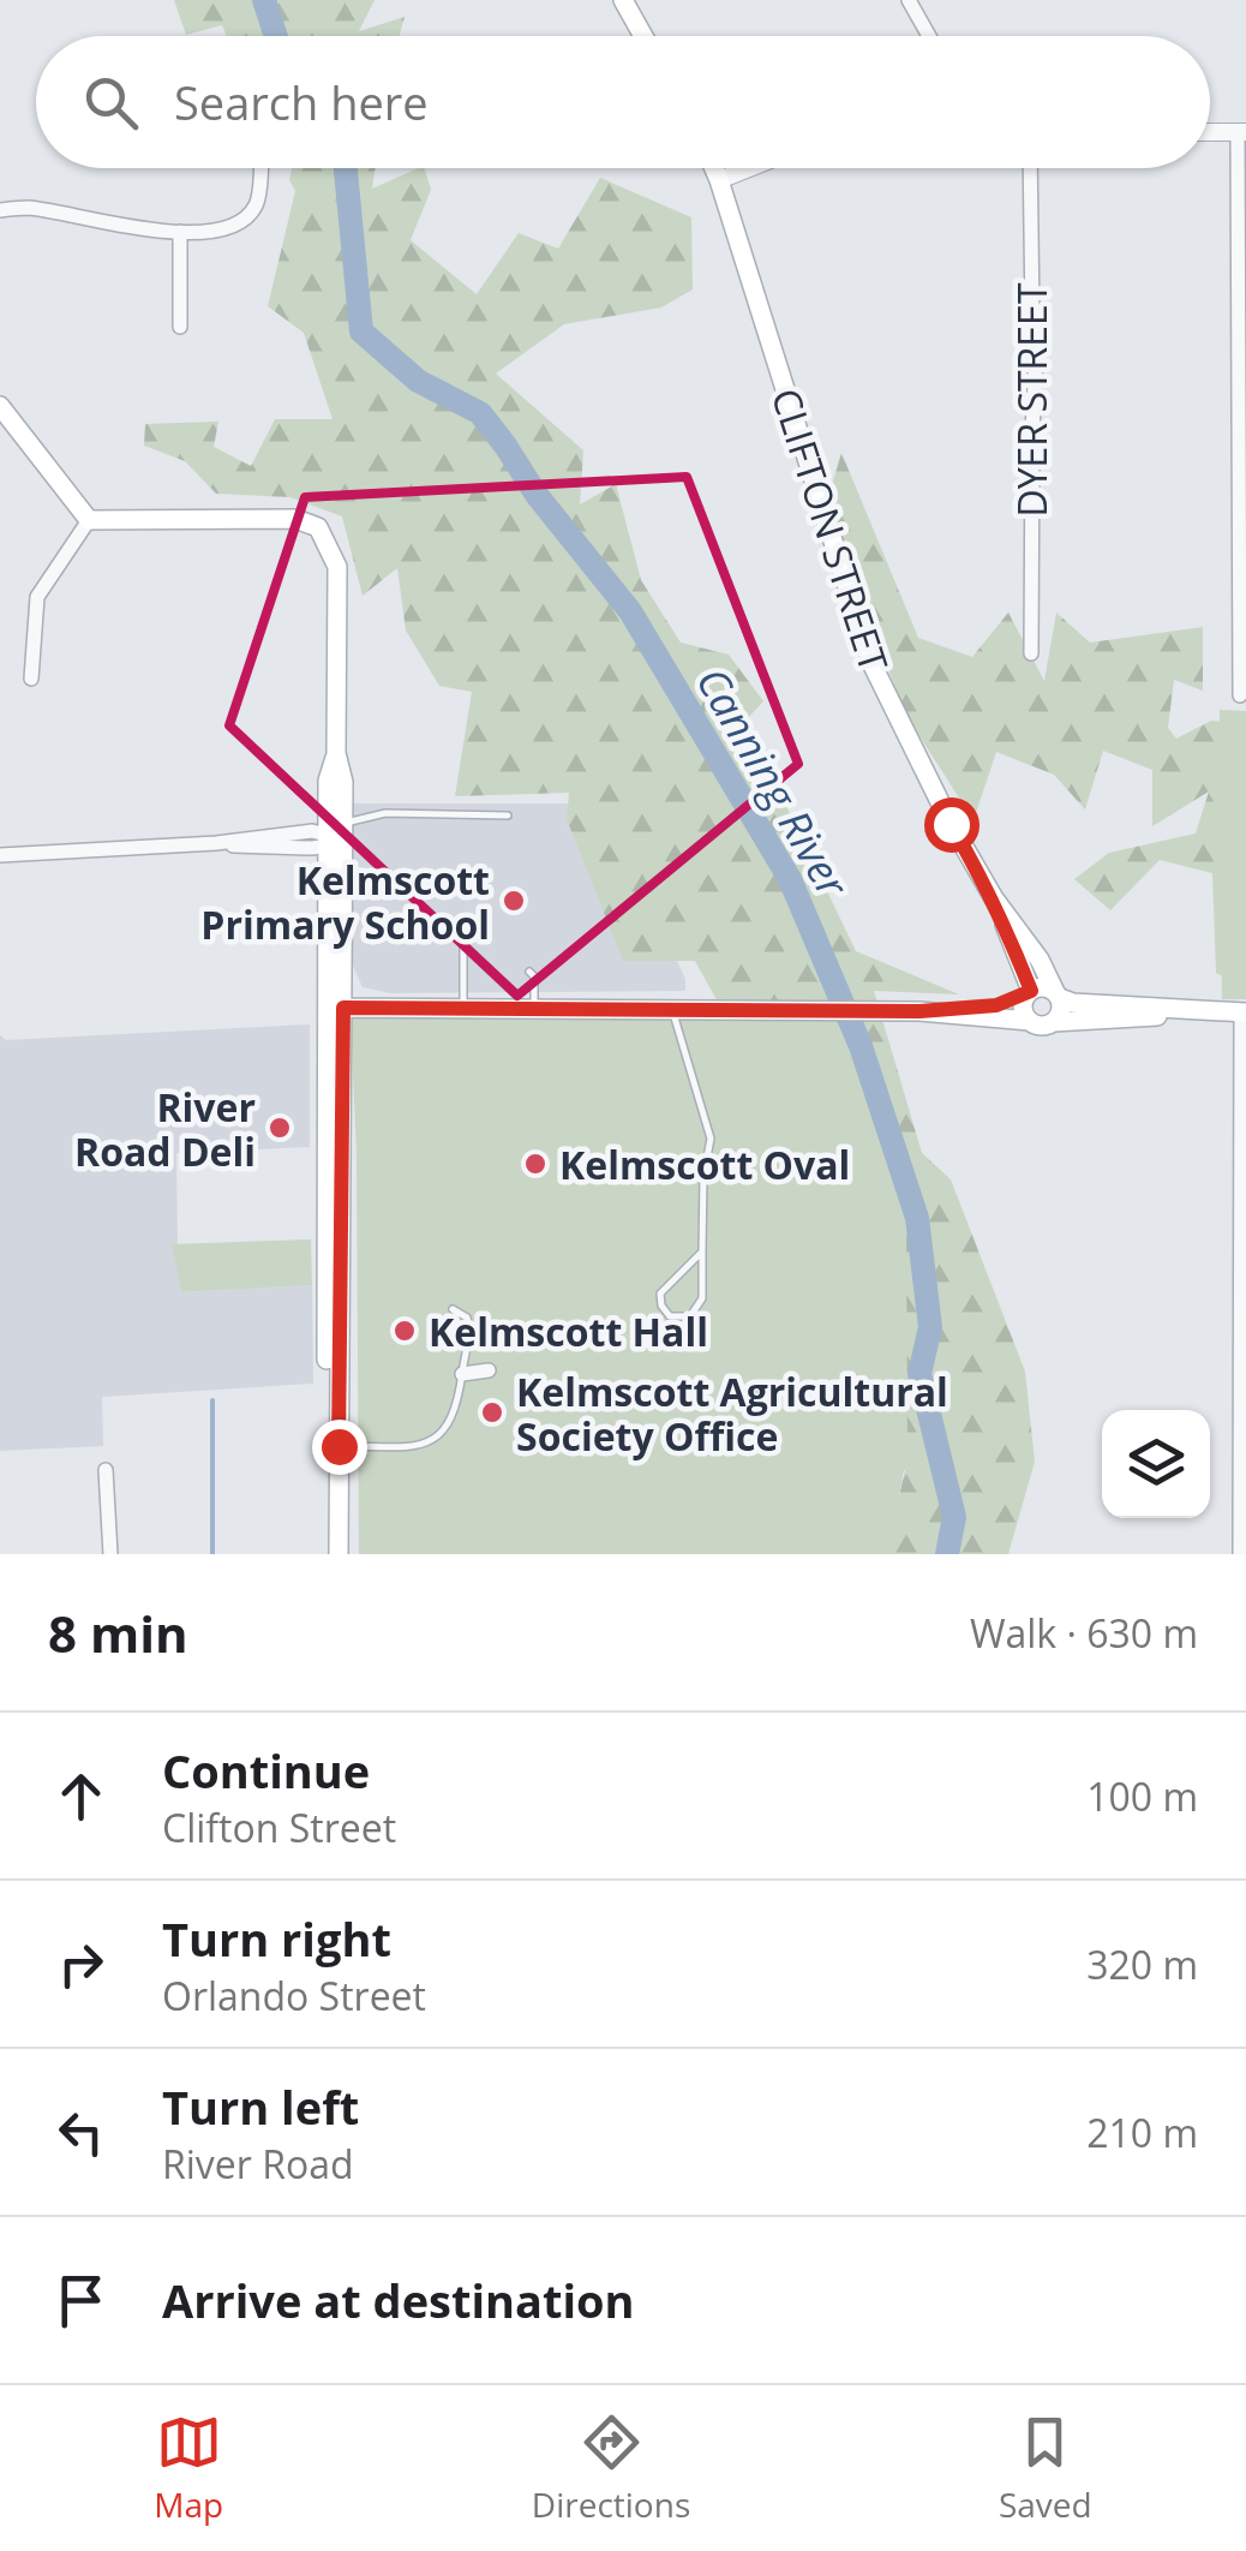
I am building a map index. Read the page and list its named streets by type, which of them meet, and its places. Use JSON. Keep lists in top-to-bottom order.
{
  "streets": {
    "main road": ["CLIFTON STREET"],
    "street": ["DYER STREET"]
  },
  "water": ["Canning River"],
  "places": [
    "Kelmscott Primary School",
    "River Road Deli",
    "Kelmscott Oval",
    "Kelmscott Hall",
    "Kelmscott Agricultural Society Office"
  ],
  "page": {
    "search": "Search here",
    "heading": ["8 min", "Walk · 630 m"],
    "list": [
      ["Continue", "Clifton Street", "100 m"],
      ["Turn right", "Orlando Street", "320 m"],
      ["Turn left", "River Road", "210 m"],
      "Arrive at destination"
    ],
    "nav": ["Map", "Directions", "Saved"]
  }
}
